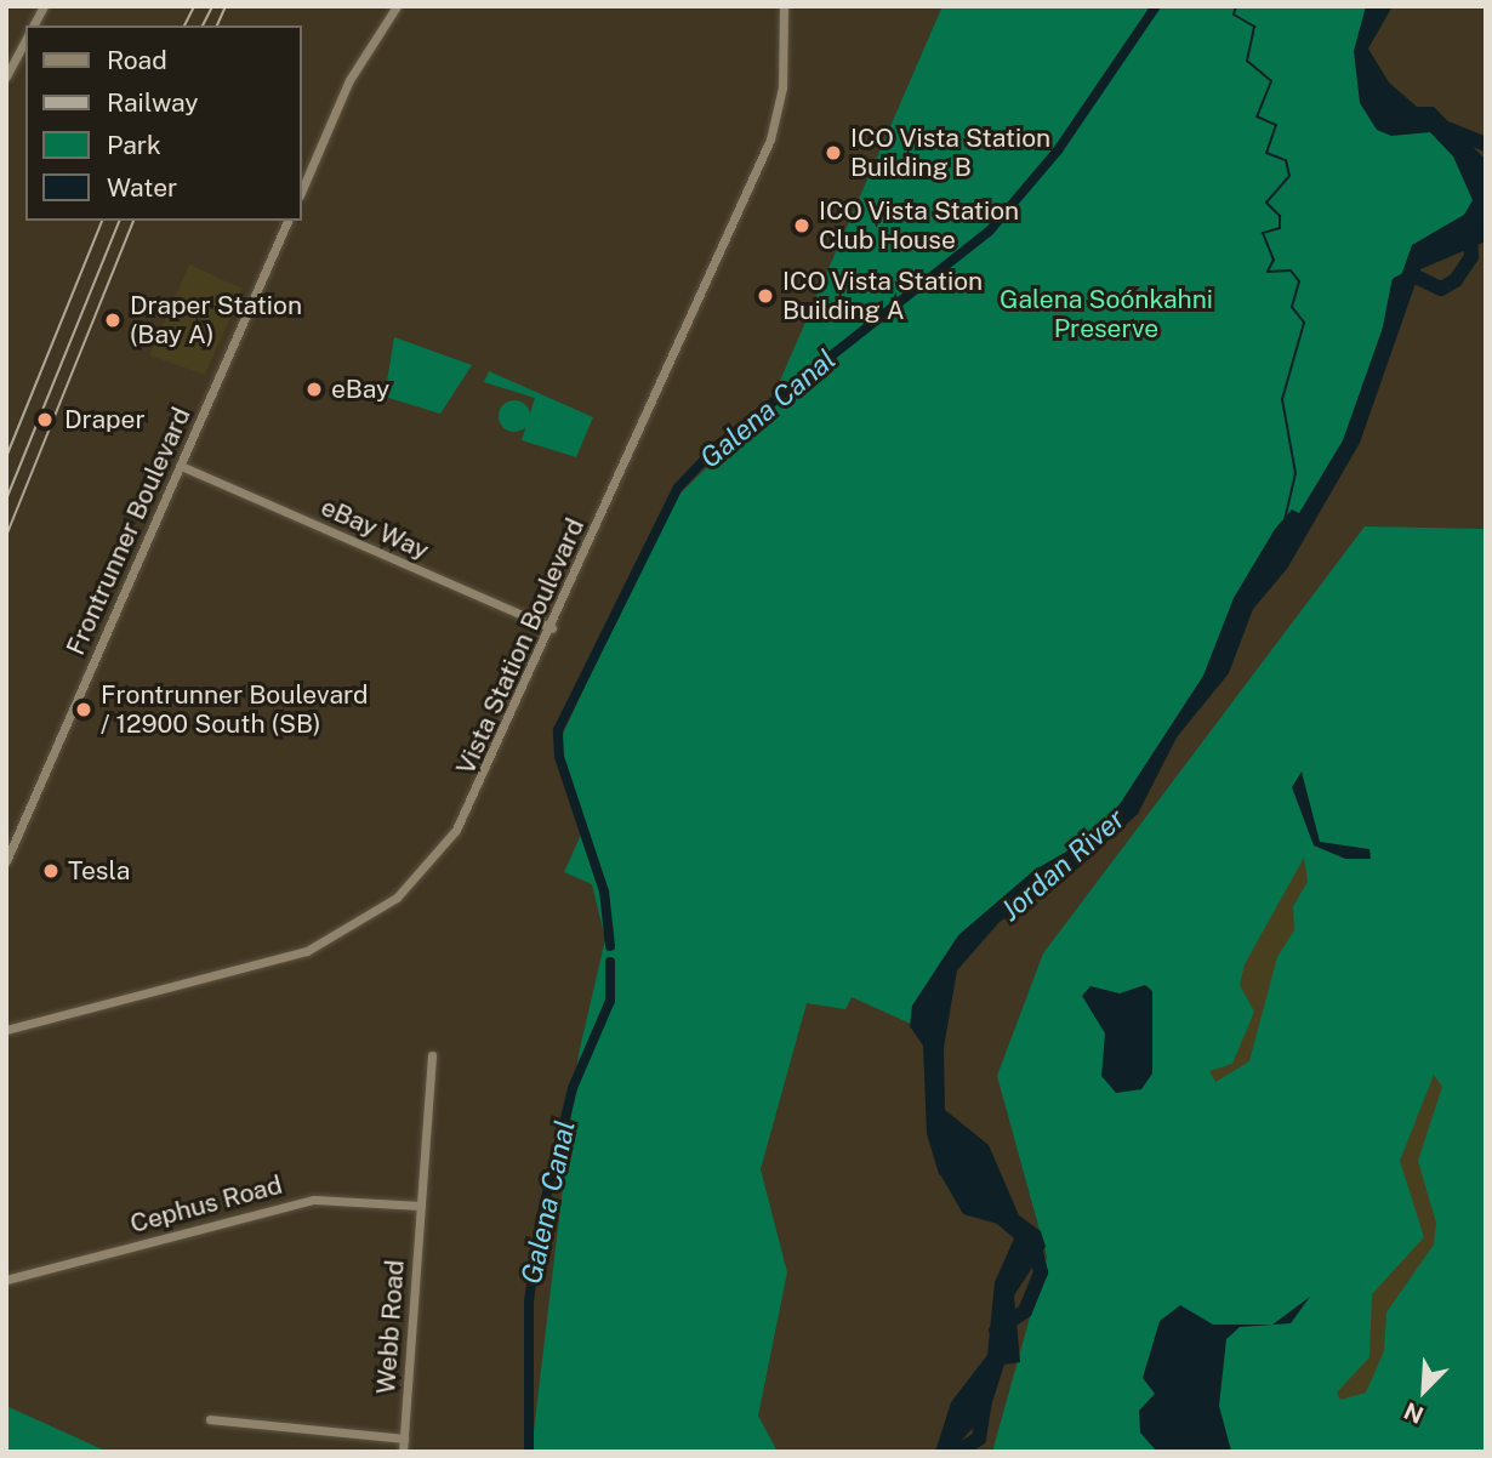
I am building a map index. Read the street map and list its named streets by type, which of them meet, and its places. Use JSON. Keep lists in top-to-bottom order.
{
  "streets": {
    "street": [
      "eBay Way",
      "Frontrunner Boulevard",
      "Vista Station Boulevard",
      "Cephus Road",
      "Webb Road"
    ]
  },
  "crossings": [
    ["eBay Way", "Frontrunner Boulevard"],
    ["eBay Way", "Vista Station Boulevard"],
    ["Cephus Road", "Webb Road"]
  ],
  "water": ["Galena Canal", "Jordan River"],
  "parks": ["Galena Soónkahni Preserve"],
  "places": [
    "ICO Vista Station Building B",
    "ICO Vista Station Club House",
    "ICO Vista Station Building A",
    "Draper Station (Bay A)",
    "eBay",
    "Draper",
    "Frontrunner Boulevard / 12900 South (SB)",
    "Tesla"
  ],
  "legend": [
    "Road",
    "Railway",
    "Park",
    "Water"
  ],
  "north": "bottom left"
}
